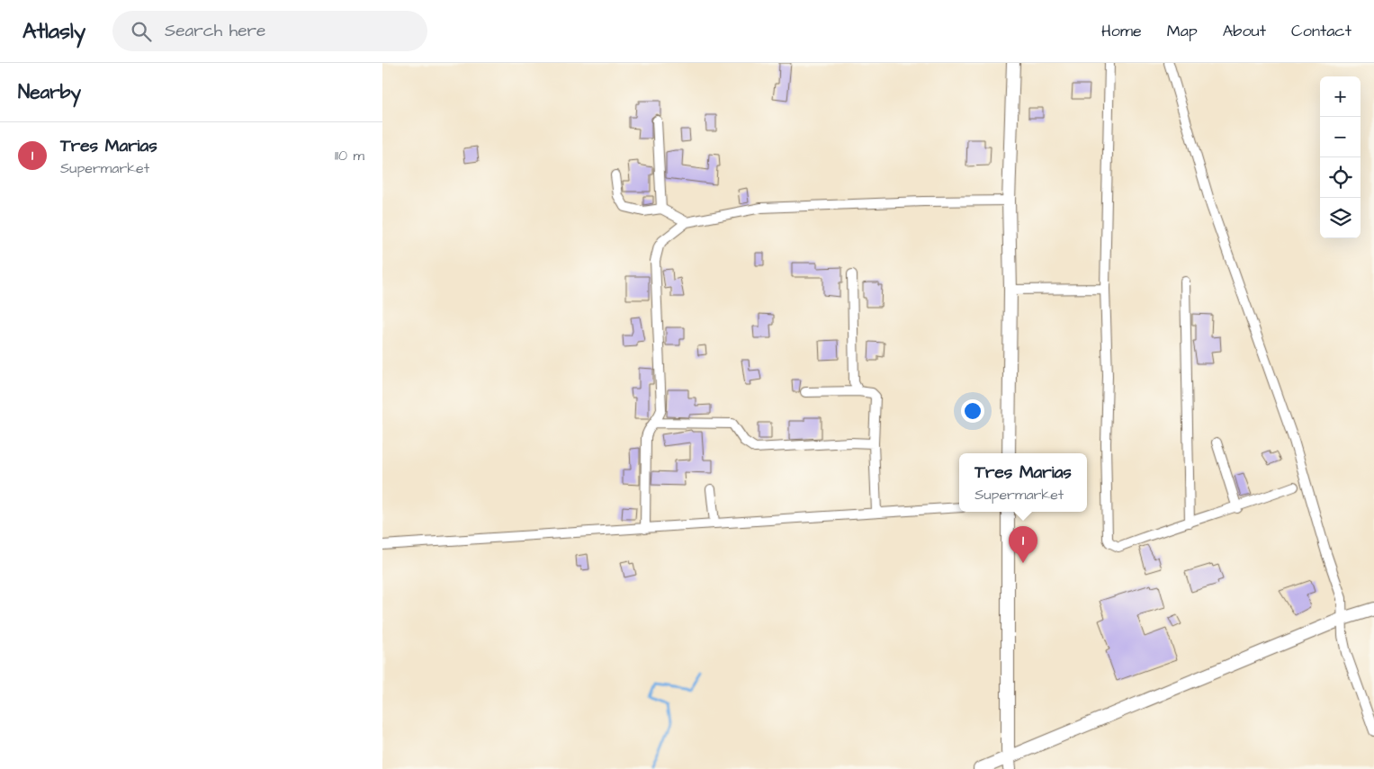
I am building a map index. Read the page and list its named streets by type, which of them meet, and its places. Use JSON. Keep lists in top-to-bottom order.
{
  "page": {
    "header": "Atlasly",
    "search": "Search here",
    "nav": [
      "Home",
      "Map",
      "About",
      "Contact"
    ],
    "heading": "Nearby",
    "map_buttons": ["+", "−"],
    "list": [
      {
        "mark": "1",
        "name": "Tres Marias",
        "note": "Supermarket",
        "value": "110 m"
      }
    ],
    "popup": ["Tres Marias", "Supermarket"],
    "pins": "1"
  }
}
